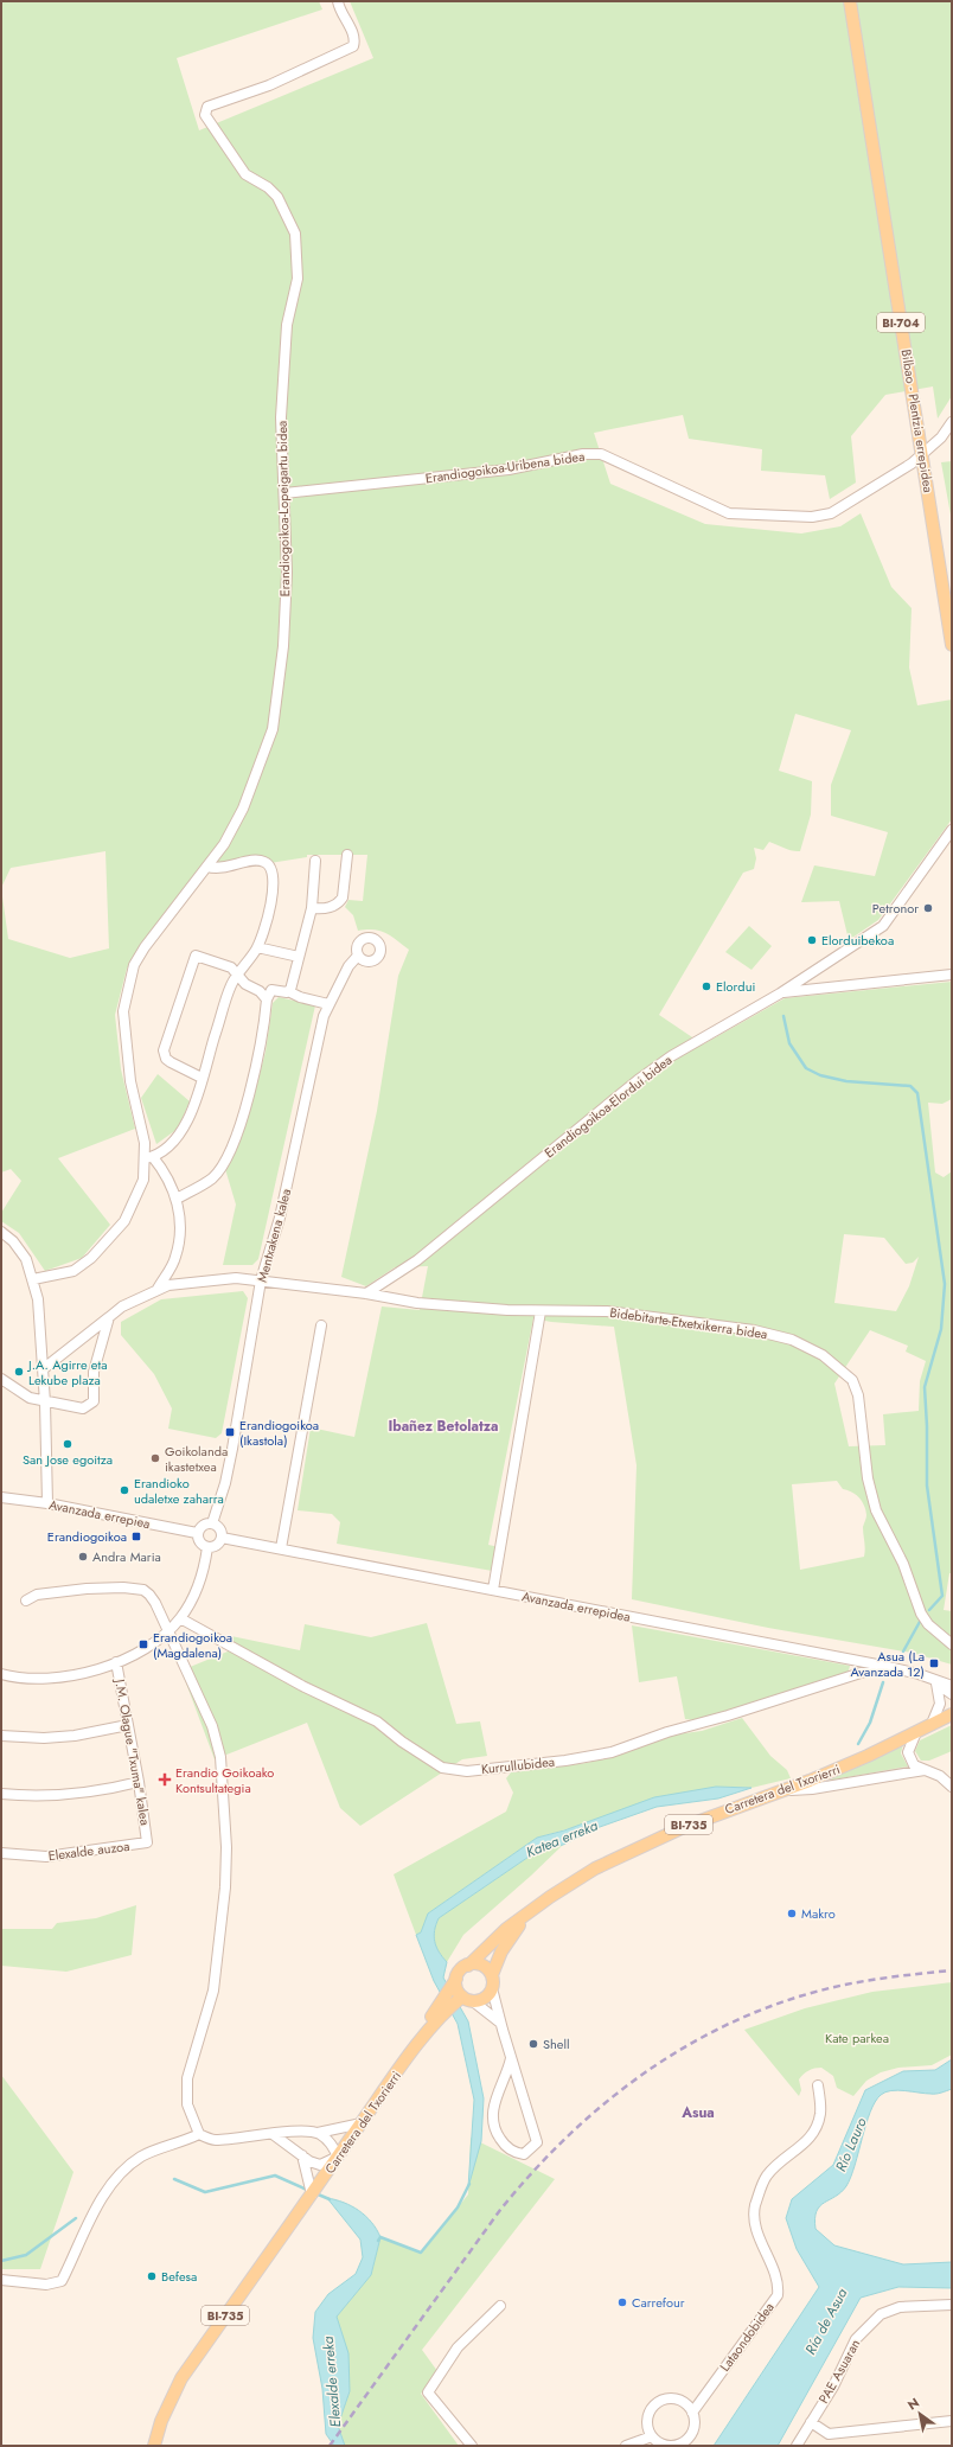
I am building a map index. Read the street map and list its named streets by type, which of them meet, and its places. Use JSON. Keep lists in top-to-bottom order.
{
  "streets": {
    "main road": [
      "BI-704",
      "Bilbao - Plentzia errepidea",
      "Carretera del Txorierri",
      "BI-735"
    ],
    "street": [
      "Erandiogoikoa-Uribena bidea",
      "Erandiogoikoa-Lopeigartu bidea",
      "Erandiogoikoa-Elordui bidea",
      "Mentxakena kalea",
      "Bidebitarte-Etxetxikerra bidea",
      "Avanzada errepiea",
      "Avanzada errepidea",
      "J.M. Olague \"Txuma\" kalea",
      "Kurrullubidea",
      "Elexalde auzoa",
      "Lataondobidea",
      "PAE Asuaran"
    ]
  },
  "crossings": [
    ["Bilbao - Plentzia errepidea", "Erandiogoikoa-Uribena bidea"],
    ["Erandiogoikoa-Uribena bidea", "Erandiogoikoa-Lopeigartu bidea"],
    ["Erandiogoikoa-Elordui bidea", "Bidebitarte-Etxetxikerra bidea"],
    ["Mentxakena kalea", "Bidebitarte-Etxetxikerra bidea"],
    ["Mentxakena kalea", "Avanzada errepiea"],
    ["Mentxakena kalea", "Avanzada errepidea"],
    ["Avanzada errepiea", "Avanzada errepidea"],
    ["Avanzada errepidea", "Kurrullubidea"],
    ["J.M. Olague \"Txuma\" kalea", "Elexalde auzoa"],
    ["Carretera del Txorierri", "BI-735"]
  ],
  "districts": ["Ibañez Betolatza", "Asua"],
  "water": [
    "Katea erreka",
    "Río Lauro",
    "Ría de Asua",
    "Elexalde erreka"
  ],
  "parks": ["Kate parkea"],
  "places": {
    "other": [
      "Petronor",
      "Elorduibekoa",
      "Elordui",
      "J.A. Agirre eta Lekube plaza",
      "San Jose egoitza",
      "Goikolanda ikastetxea",
      "Erandioko udaletxe zaharra",
      "Andra Maria",
      "Makro",
      "Shell",
      "Befesa",
      "Carrefour"
    ],
    "transit": [
      "Erandiogoikoa (Ikastola)",
      "Erandiogoikoa",
      "Erandiogoikoa (Magdalena)",
      "Asua (La Avanzada 12)"
    ],
    "health": ["Erandio Goikoako Kontsultategia"]
  },
  "north": "top left"
}
